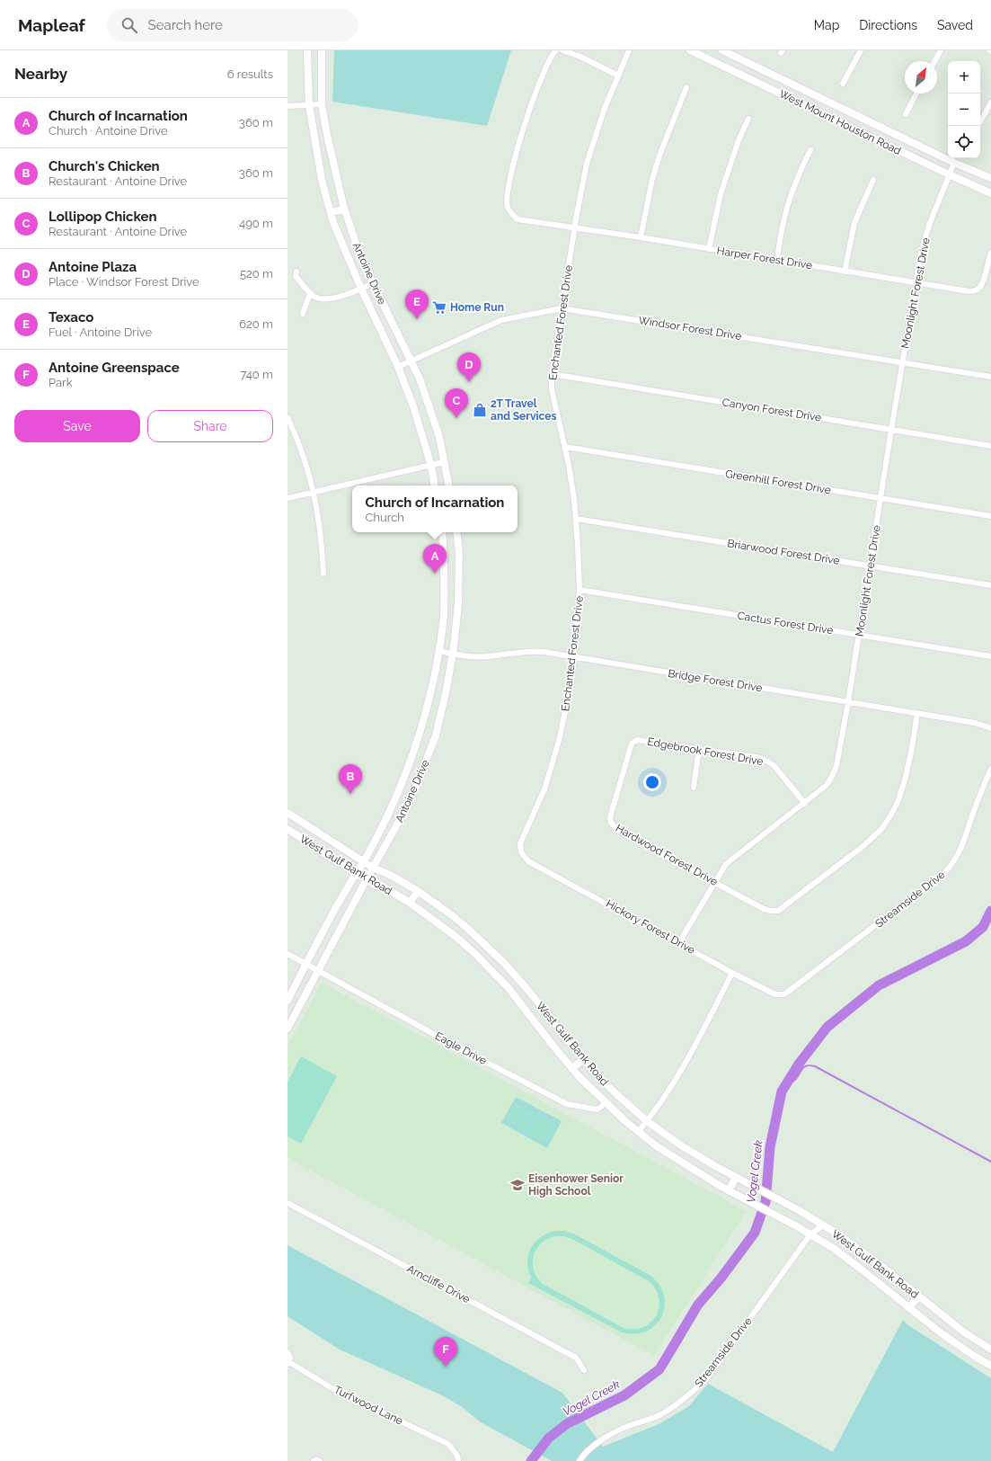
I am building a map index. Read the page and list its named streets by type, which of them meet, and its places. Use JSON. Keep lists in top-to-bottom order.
{
  "streets": {
    "main road": ["West Mount Houston Road", "Antoine Drive", "West Gulf Bank Road"],
    "street": [
      "Harper Forest Drive",
      "Moonlight Forest Drive",
      "Enchanted Forest Drive",
      "Windsor Forest Drive",
      "Canyon Forest Drive",
      "Greenhill Forest Drive",
      "Briarwood Forest Drive",
      "Cactus Forest Drive",
      "Bridge Forest Drive",
      "Edgebrook Forest Drive",
      "Hardwood Forest Drive",
      "Streamside Drive",
      "Hickory Forest Drive",
      "Eagle Drive",
      "Arncliffe Drive",
      "Turfwood Lane"
    ]
  },
  "crossings": [
    ["West Mount Houston Road", "Moonlight Forest Drive"],
    ["Harper Forest Drive", "Moonlight Forest Drive"],
    ["Harper Forest Drive", "Enchanted Forest Drive"],
    ["Antoine Drive", "Windsor Forest Drive"],
    ["Antoine Drive", "Bridge Forest Drive"],
    ["Antoine Drive", "West Gulf Bank Road"],
    ["Antoine Drive", "Eagle Drive"],
    ["Moonlight Forest Drive", "Windsor Forest Drive"],
    ["Moonlight Forest Drive", "Canyon Forest Drive"],
    ["Moonlight Forest Drive", "Greenhill Forest Drive"],
    ["Moonlight Forest Drive", "Briarwood Forest Drive"],
    ["Moonlight Forest Drive", "Cactus Forest Drive"],
    ["Moonlight Forest Drive", "Bridge Forest Drive"],
    ["Moonlight Forest Drive", "Edgebrook Forest Drive"],
    ["Moonlight Forest Drive", "Hardwood Forest Drive"],
    ["Moonlight Forest Drive", "Hickory Forest Drive"],
    ["Enchanted Forest Drive", "Windsor Forest Drive"],
    ["Enchanted Forest Drive", "Canyon Forest Drive"],
    ["Enchanted Forest Drive", "Greenhill Forest Drive"],
    ["Enchanted Forest Drive", "Briarwood Forest Drive"],
    ["Enchanted Forest Drive", "Cactus Forest Drive"],
    ["Enchanted Forest Drive", "Bridge Forest Drive"],
    ["Enchanted Forest Drive", "Hickory Forest Drive"],
    ["Bridge Forest Drive", "Hardwood Forest Drive"],
    ["Edgebrook Forest Drive", "Hardwood Forest Drive"],
    ["West Gulf Bank Road", "Streamside Drive"],
    ["West Gulf Bank Road", "Eagle Drive"],
    ["Streamside Drive", "Hickory Forest Drive"]
  ],
  "water": ["Vogel Creek"],
  "places": {
    "supermarket": ["Home Run"],
    "shop": ["2T Travel and Services"],
    "school or university": ["Eisenhower Senior High School"]
  },
  "north": "top right",
  "page": {
    "header": "Mapleaf",
    "search": "Search here",
    "nav": ["Map", "Directions", "Saved"],
    "heading": ["Nearby", "6 results"],
    "map_buttons": ["+", "−"],
    "list": [
      {
        "mark": "A",
        "name": "Church of Incarnation",
        "note": "Church · Antoine Drive",
        "value": "360 m"
      },
      {
        "mark": "B",
        "name": "Church's Chicken",
        "note": "Restaurant · Antoine Drive",
        "value": "360 m"
      },
      {
        "mark": "C",
        "name": "Lollipop Chicken",
        "note": "Restaurant · Antoine Drive",
        "value": "490 m"
      },
      {
        "mark": "D",
        "name": "Antoine Plaza",
        "note": "Place · Windsor Forest Drive",
        "value": "520 m"
      },
      {
        "mark": "E",
        "name": "Texaco",
        "note": "Fuel · Antoine Drive",
        "value": "620 m"
      },
      {
        "mark": "F",
        "name": "Antoine Greenspace",
        "note": "Park",
        "value": "740 m"
      }
    ],
    "pins": [
      "E",
      "D",
      "C",
      "A",
      "B",
      "F"
    ],
    "buttons": ["Save", "Share"],
    "popup": ["Church of Incarnation", "Church"]
  }
}
